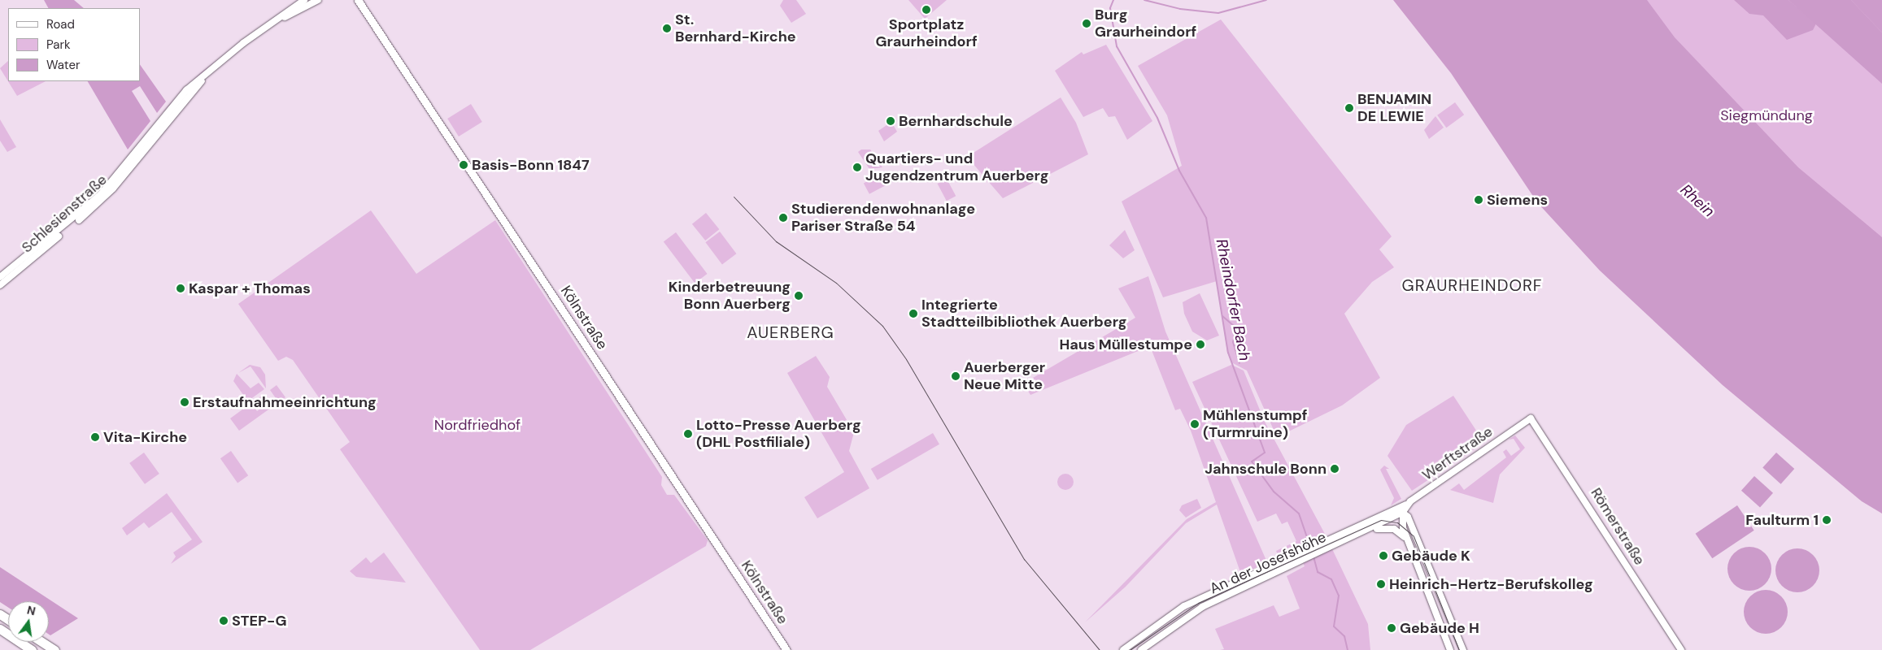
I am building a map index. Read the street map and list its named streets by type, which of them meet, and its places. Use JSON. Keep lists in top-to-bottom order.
{
  "streets": {
    "main road": ["Kölnstraße"],
    "street": [
      "Schlesienstraße",
      "Werftstraße",
      "Römerstraße",
      "An der Josefshöhe"
    ]
  },
  "crossings": [
    ["Werftstraße", "Römerstraße"],
    ["Werftstraße", "An der Josefshöhe"]
  ],
  "districts": ["GRAURHEINDORF", "AUERBERG"],
  "water": ["Rhein", "Rheindorfer Bach"],
  "parks": ["Siegmündung", "Nordfriedhof"],
  "places": [
    "Sportplatz Graurheindorf",
    "Burg Graurheindorf",
    "St. Bernhard-Kirche",
    "BENJAMIN DE LEWIE",
    "Bernhardschule",
    "Basis-Bonn 1847",
    "Quartiers- und Jugendzentrum Auerberg",
    "Siemens",
    "Studierendenwohnanlage Pariser Straße 54",
    "Kaspar + Thomas",
    "Kinderbetreuung Bonn Auerberg",
    "Integrierte Stadtteilbibliothek Auerberg",
    "Haus Müllestumpe",
    "Auerberger Neue Mitte",
    "Erstaufnahmeeinrichtung",
    "Mühlenstumpf (Turmruine)",
    "Lotto-Presse Auerberg (DHL Postfiliale)",
    "Vita-Kirche",
    "Jahnschule Bonn",
    "Faulturm 1",
    "Gebäude K",
    "Heinrich-Hertz-Berufskolleg",
    "STEP-G",
    "Gebäude H"
  ],
  "legend": ["Road", "Park", "Water"],
  "north": "top"
}
